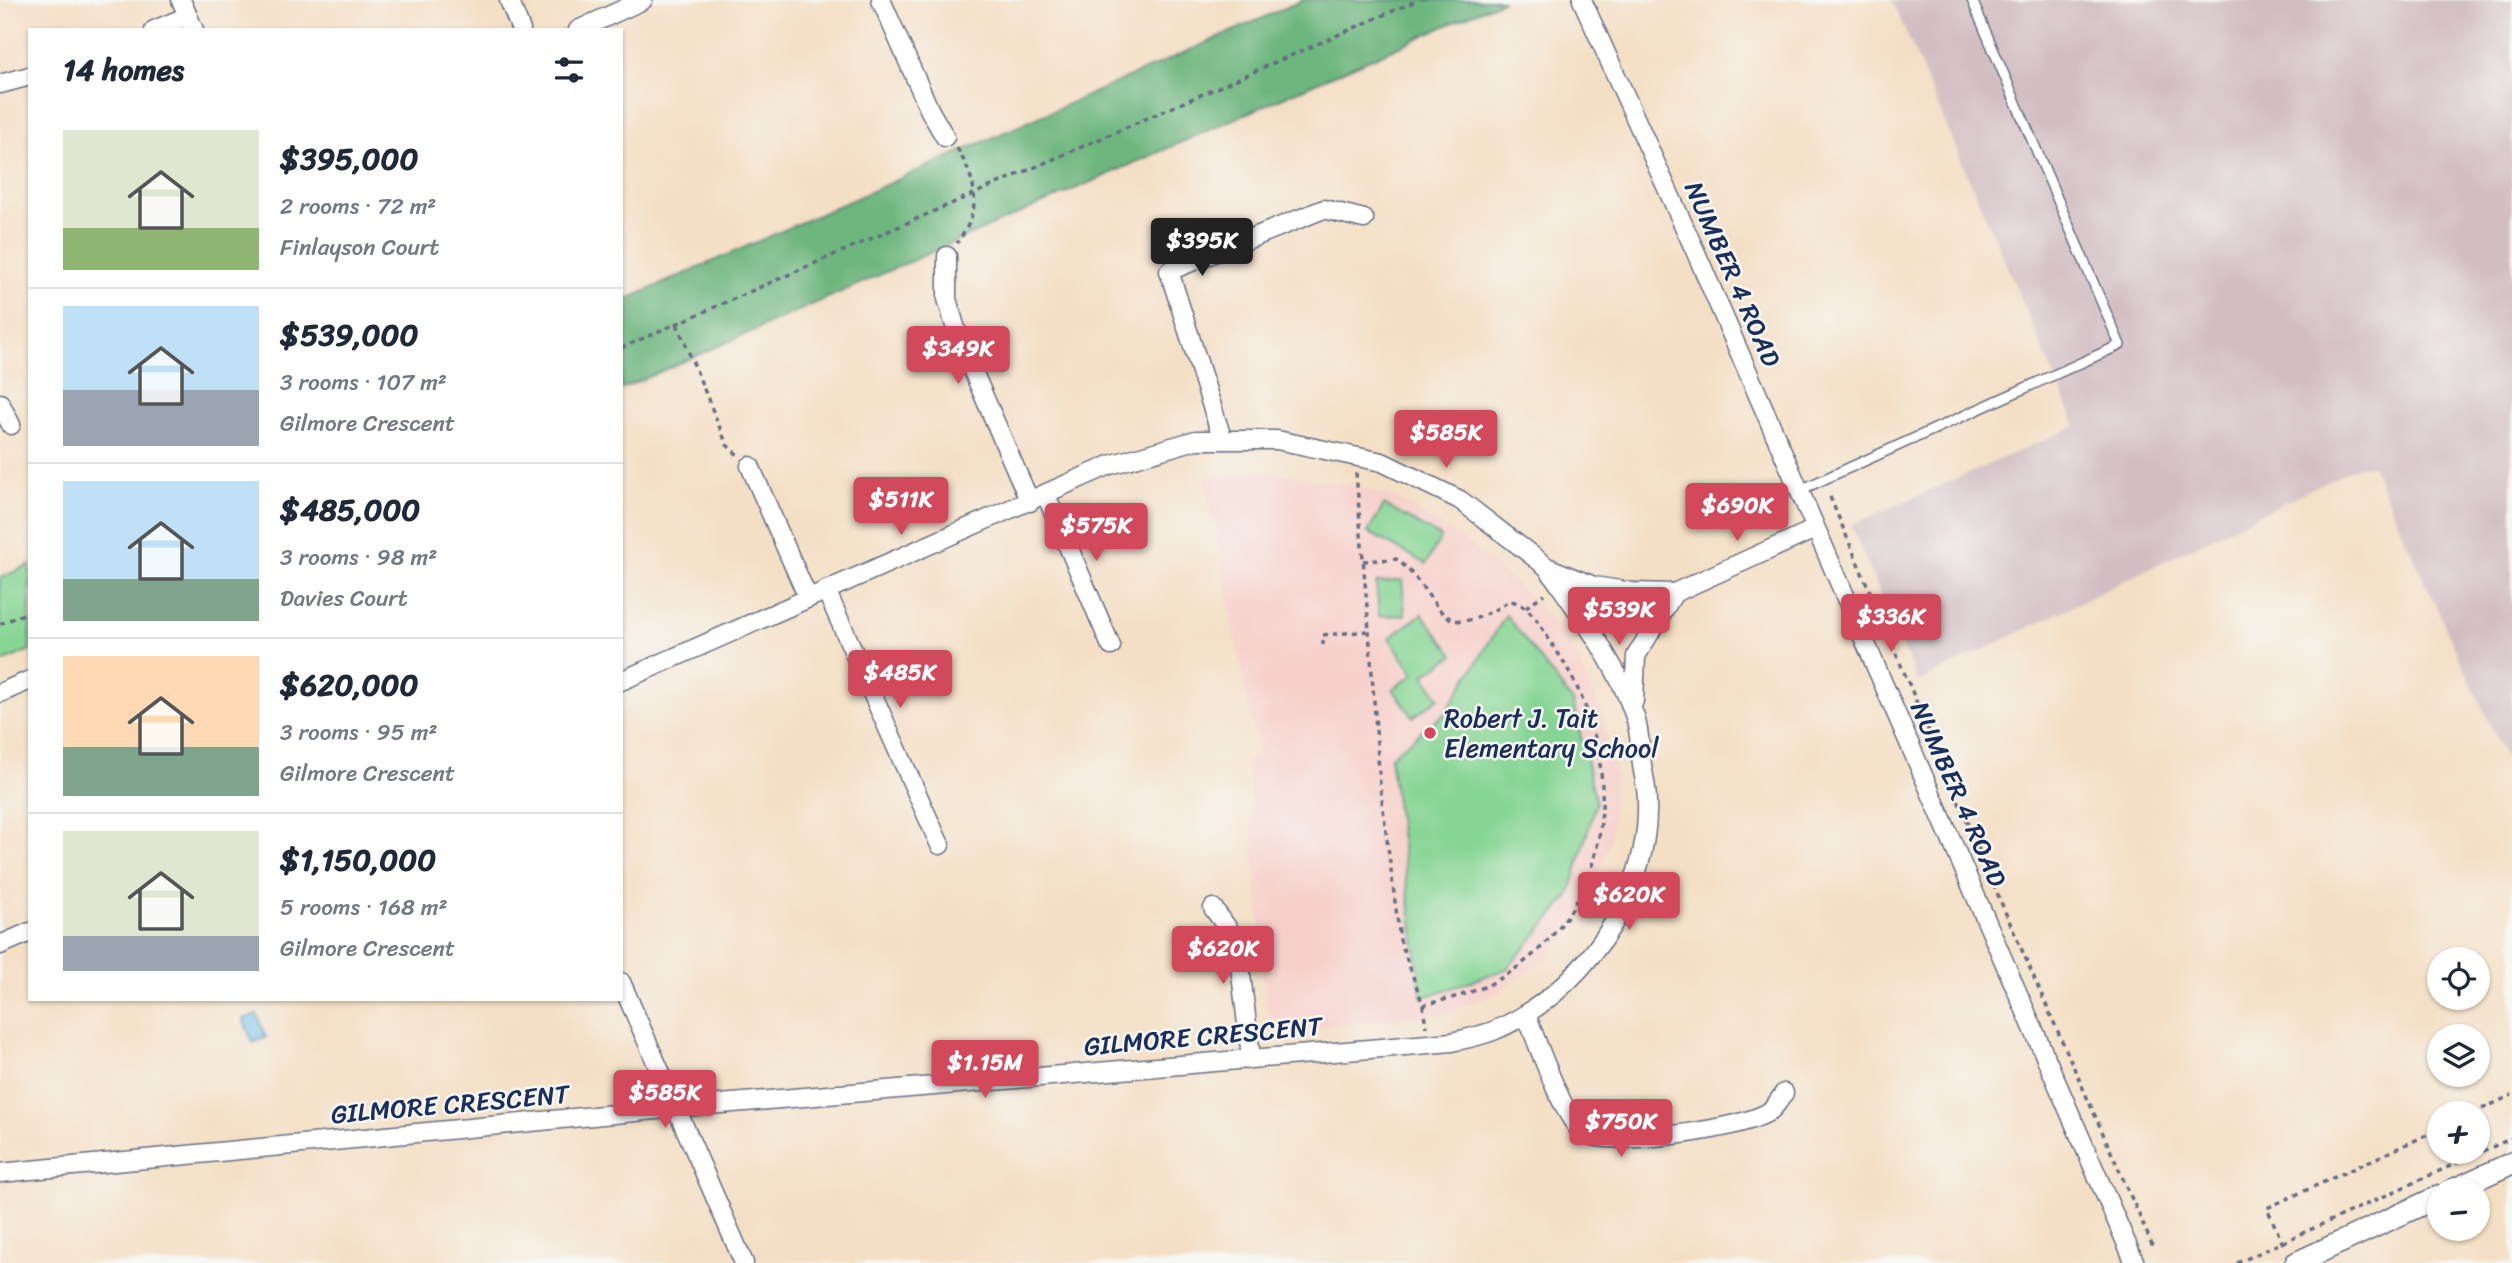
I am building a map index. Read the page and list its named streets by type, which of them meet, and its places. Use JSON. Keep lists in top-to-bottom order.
{
  "streets": {
    "street": ["NUMBER 4 ROAD", "GILMORE CRESCENT"]
  },
  "places": ["Robert J. Tait Elementary School"],
  "page": {
    "heading": "14 homes",
    "list": [
      {
        "name": "$395,000",
        "note": "2 rooms · 72 m² · Finlayson Court"
      },
      {
        "name": "$539,000",
        "note": "3 rooms · 107 m² · Gilmore Crescent"
      },
      {
        "name": "$485,000",
        "note": "3 rooms · 98 m² · Davies Court"
      },
      {
        "name": "$620,000",
        "note": "3 rooms · 95 m² · Gilmore Crescent"
      },
      {
        "name": "$1,150,000",
        "note": "5 rooms · 168 m² · Gilmore Crescent"
      }
    ],
    "price": [
      "$395K",
      "$349K",
      "$585K",
      "$511K",
      "$690K",
      "$575K",
      "$539K",
      "$336K",
      "$485K",
      "$620K",
      "$620K",
      "$1.15M",
      "$585K",
      "$750K"
    ],
    "map_buttons": ["+", "−"]
  }
}
